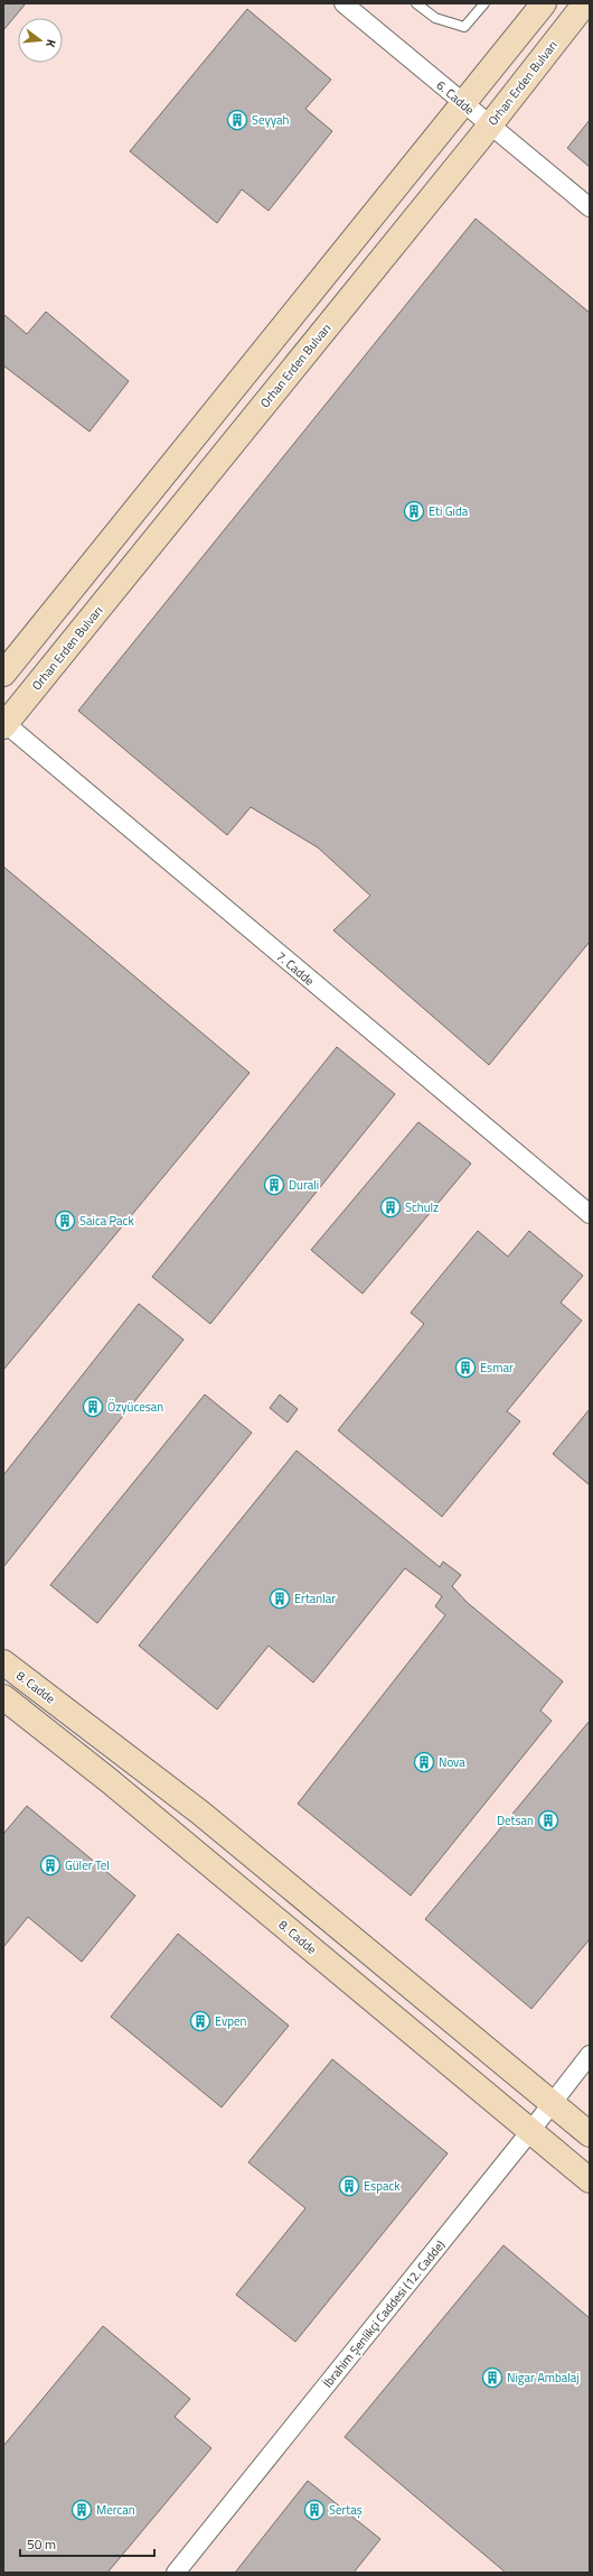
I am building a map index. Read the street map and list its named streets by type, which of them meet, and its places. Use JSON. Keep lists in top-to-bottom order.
{
  "streets": {
    "street": [
      "Orhan Erden Bulvarı",
      "6. Cadde",
      "7. Cadde",
      "8. Cadde",
      "İbrahim Şenlikçi Caddesi (12. Cadde)"
    ]
  },
  "crossings": [
    ["Orhan Erden Bulvarı", "6. Cadde"],
    ["Orhan Erden Bulvarı", "7. Cadde"],
    ["8. Cadde", "İbrahim Şenlikçi Caddesi (12. Cadde)"]
  ],
  "places": {
    "building": [
      "Seyyah",
      "Eti Gıda",
      "Durali",
      "Schulz",
      "Saica Pack",
      "Esmar",
      "Özyücesan",
      "Ertanlar",
      "Nova",
      "Detsan",
      "Güler Tel",
      "Evpen",
      "Espack",
      "Nigar Ambalaj",
      "Mercan",
      "Sertaş"
    ]
  },
  "scale_bar": "50 m",
  "north": "right"
}
